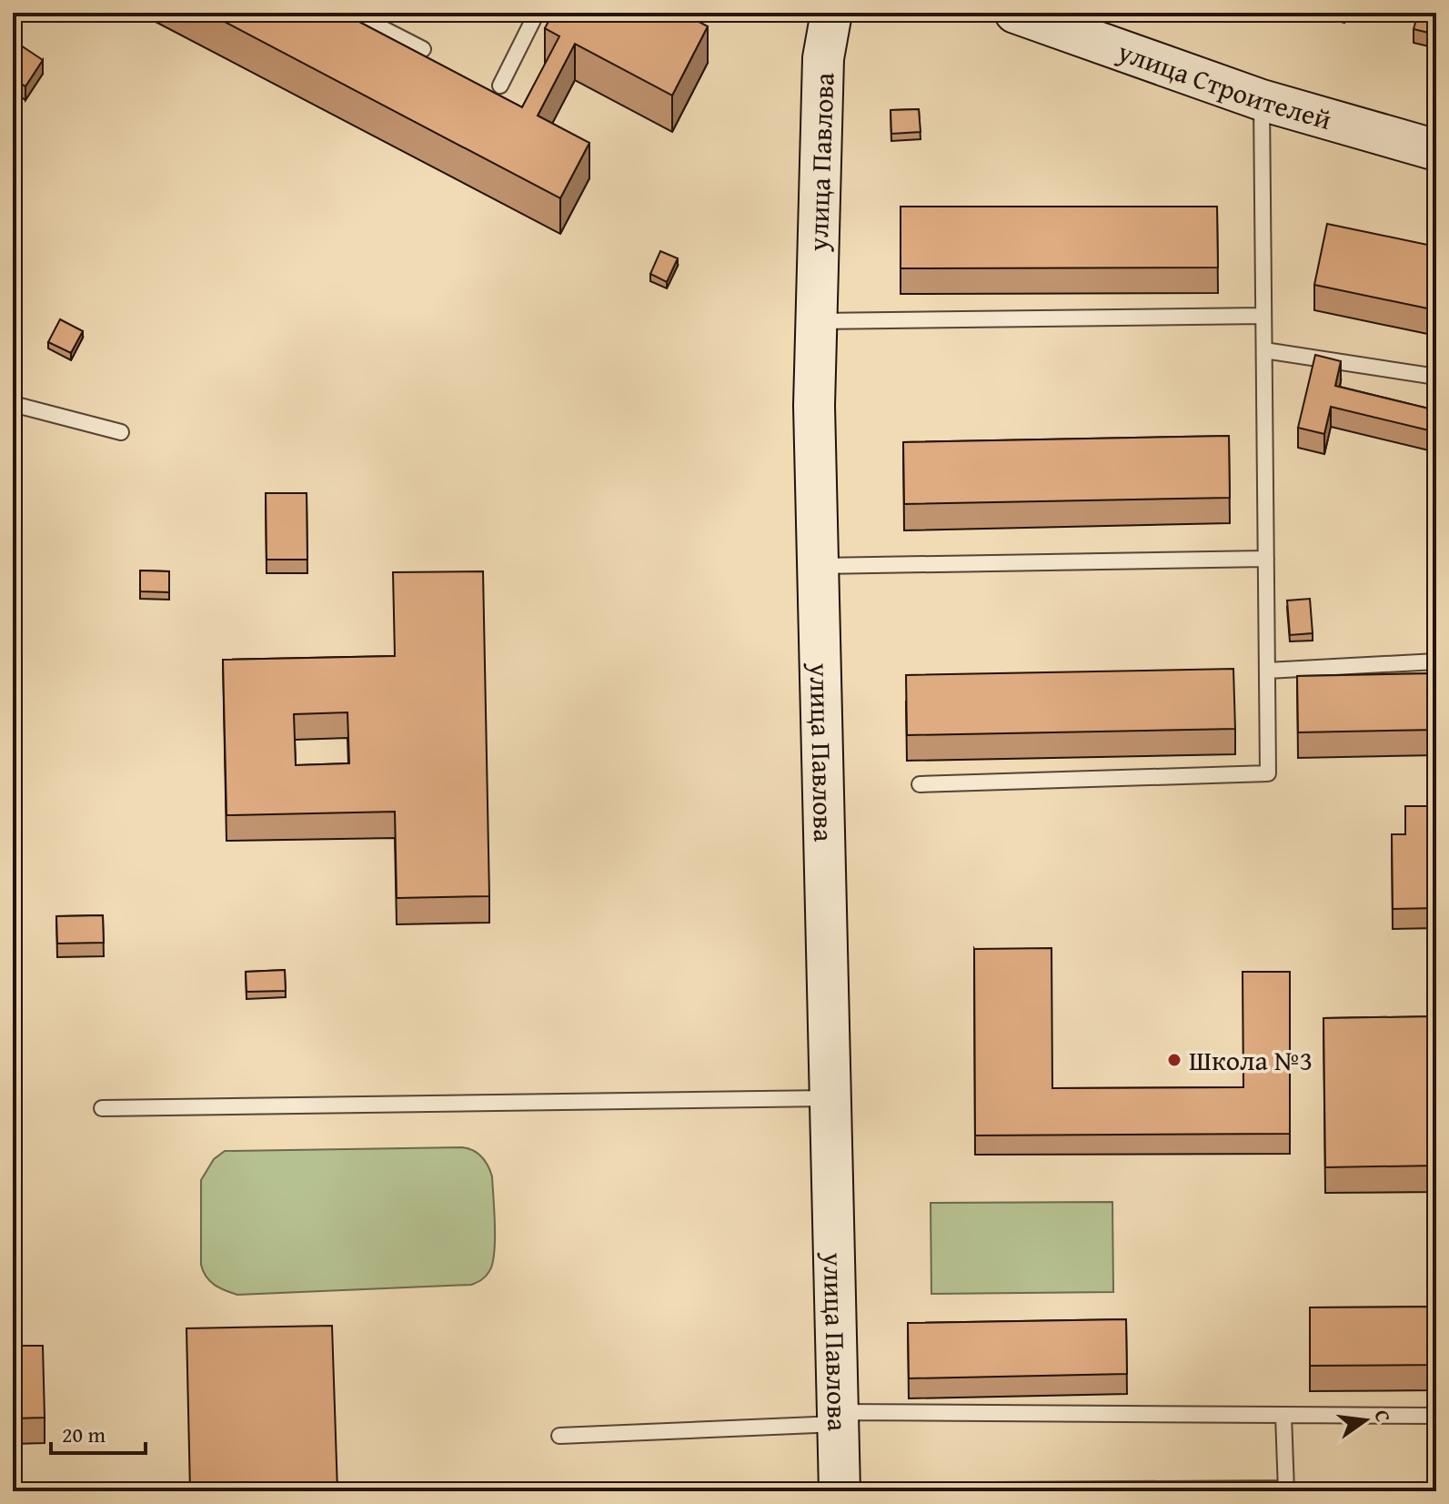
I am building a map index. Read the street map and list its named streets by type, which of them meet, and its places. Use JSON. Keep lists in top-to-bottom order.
{
  "streets": {
    "street": ["улица Строителей", "улица Павлова"]
  },
  "places": ["Школа №3"],
  "scale_bar": "20 m",
  "north": "right"
}
